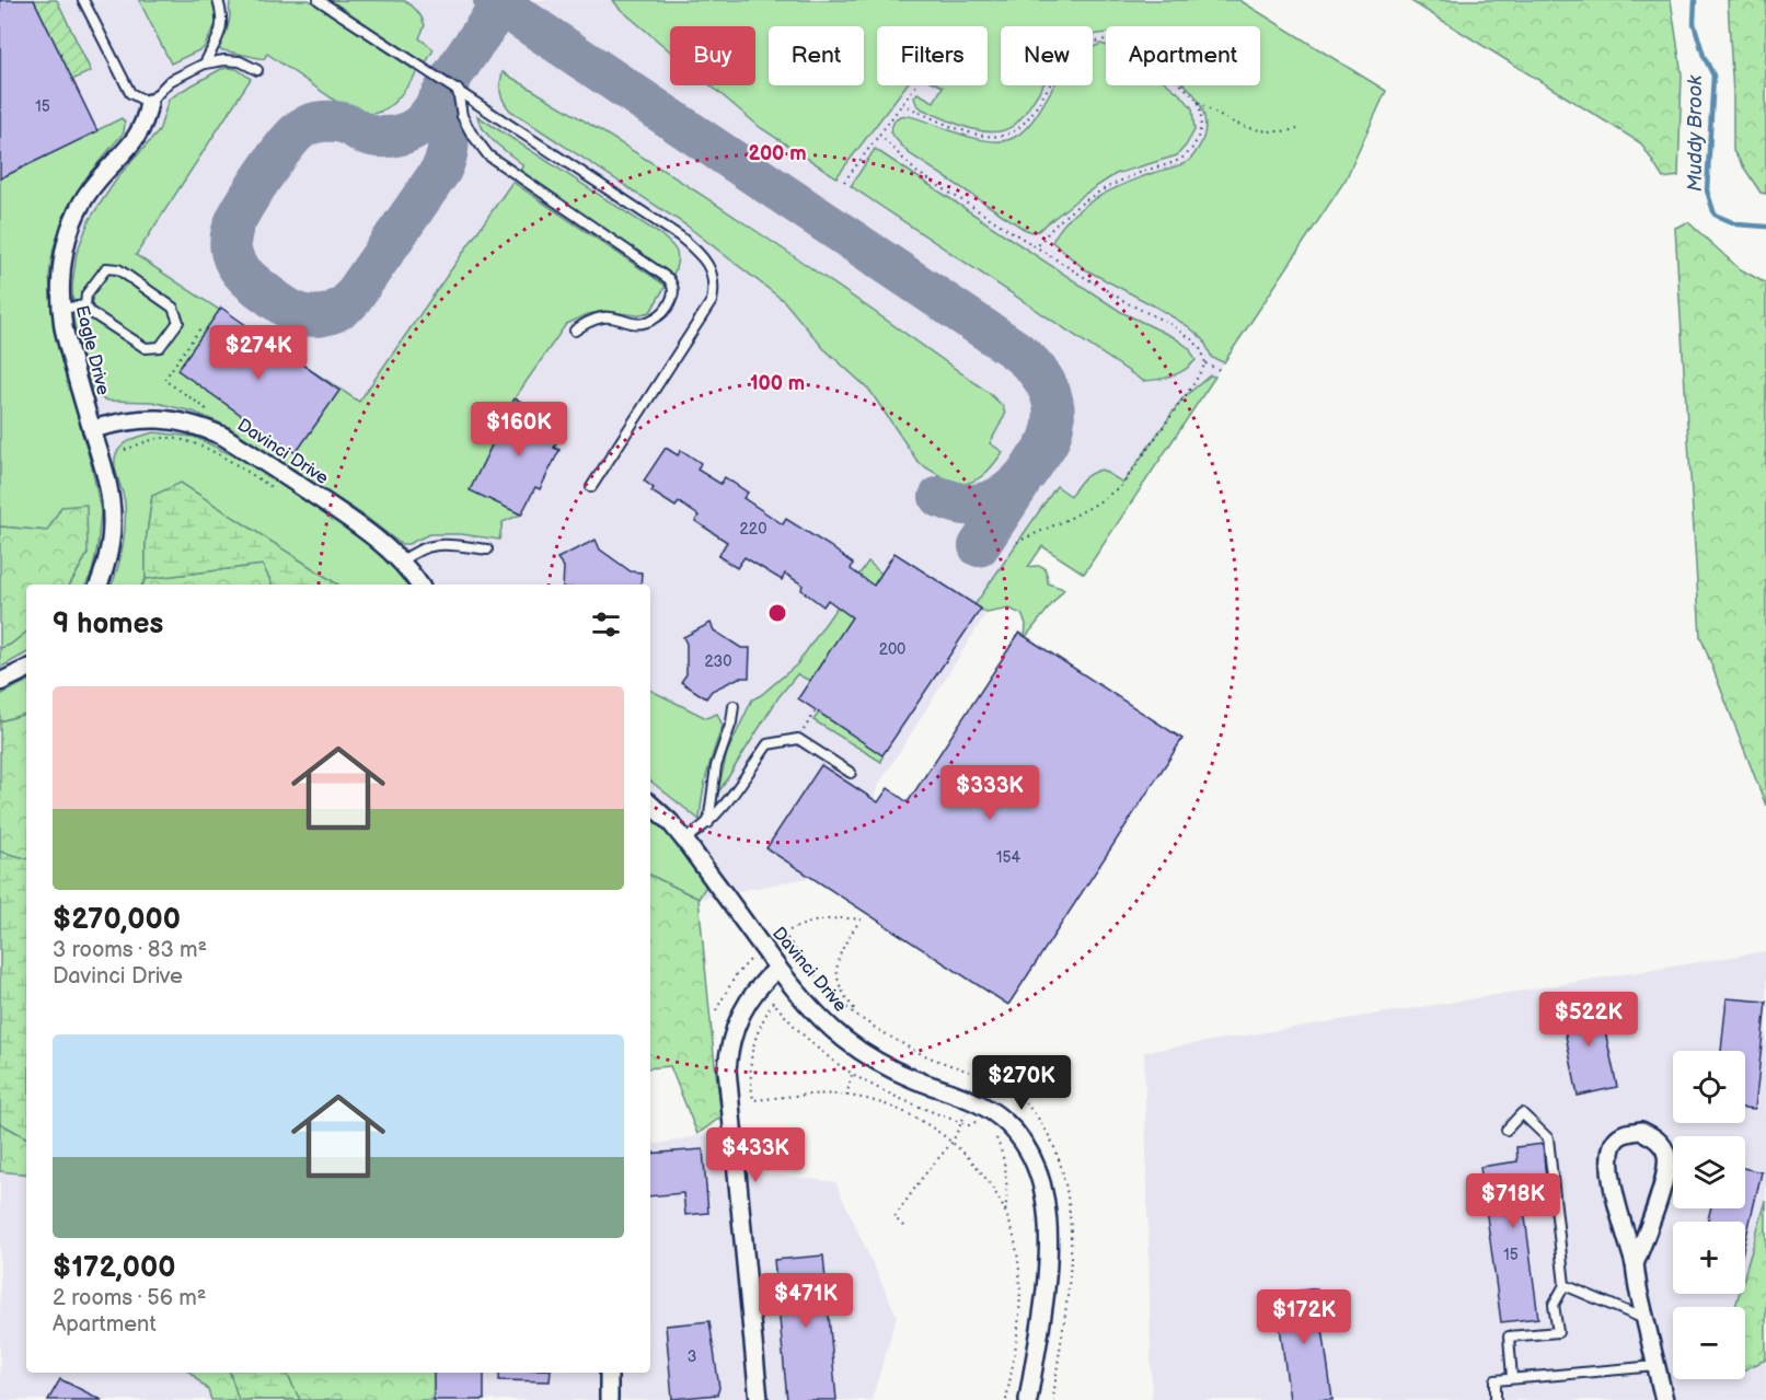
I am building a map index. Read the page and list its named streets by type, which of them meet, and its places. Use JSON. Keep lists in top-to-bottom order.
{
  "streets": {
    "street": ["Eagle Drive", "Davinci Drive"]
  },
  "crossings": [
    ["Eagle Drive", "Davinci Drive"]
  ],
  "water": ["Muddy Brook"],
  "house_numbers": [
    "15",
    "220",
    "200",
    "230",
    "154",
    "15",
    "3"
  ],
  "page": {
    "chip": [
      "Buy",
      "Rent",
      "Filters",
      "New",
      "Apartment"
    ],
    "price": [
      "$274K",
      "$160K",
      "$333K",
      "$522K",
      "$270K",
      "$433K",
      "$718K",
      "$471K",
      "$172K"
    ],
    "heading": "9 homes",
    "list": [
      {
        "name": "$270,000",
        "note": "3 rooms · 83 m² · Davinci Drive"
      },
      {
        "name": "$172,000",
        "note": "2 rooms · 56 m² · Apartment"
      }
    ],
    "map_buttons": ["+", "−"]
  },
  "rings": ["200 m", "100 m"]
}
